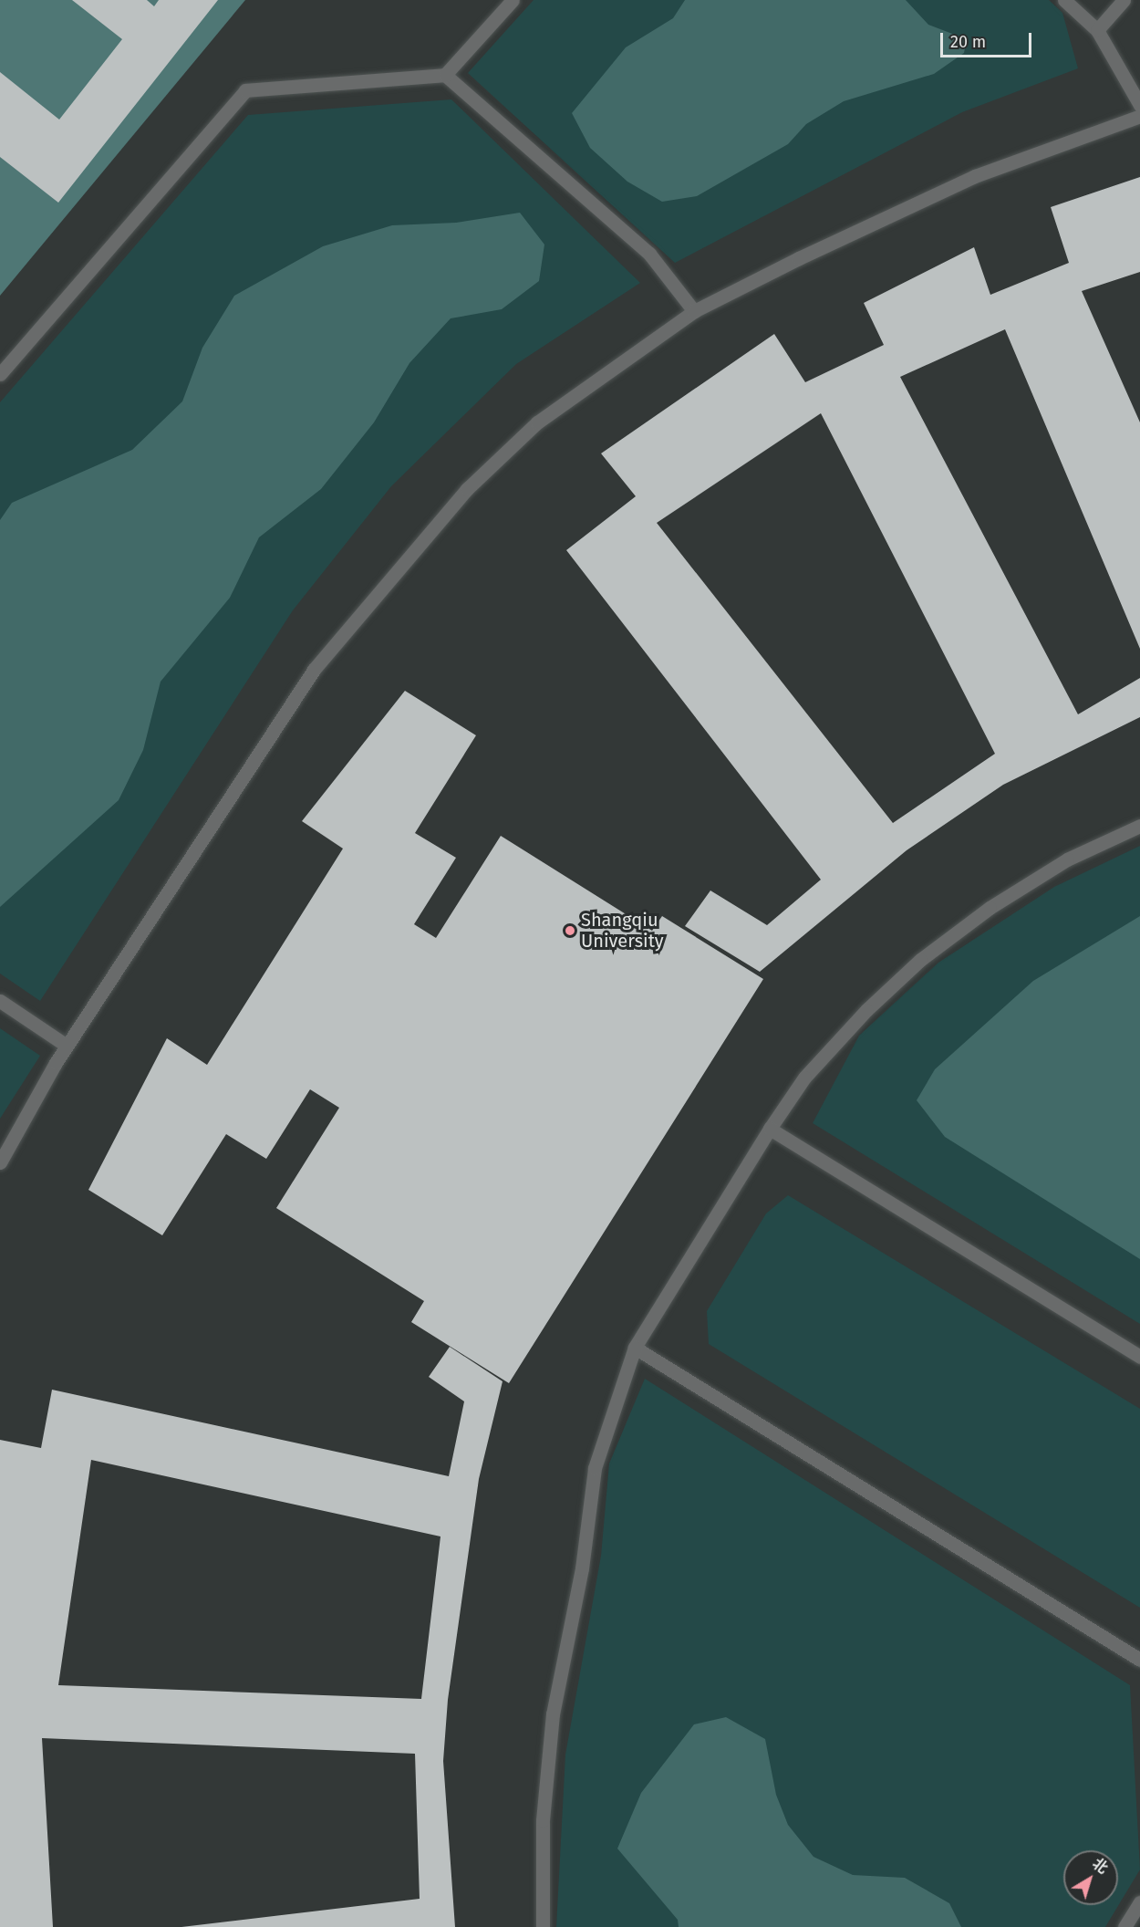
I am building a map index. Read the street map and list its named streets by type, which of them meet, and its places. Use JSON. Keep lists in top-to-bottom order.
{
  "places": ["Shangqiu University"],
  "scale_bar": "20 m",
  "north": "top right"
}
